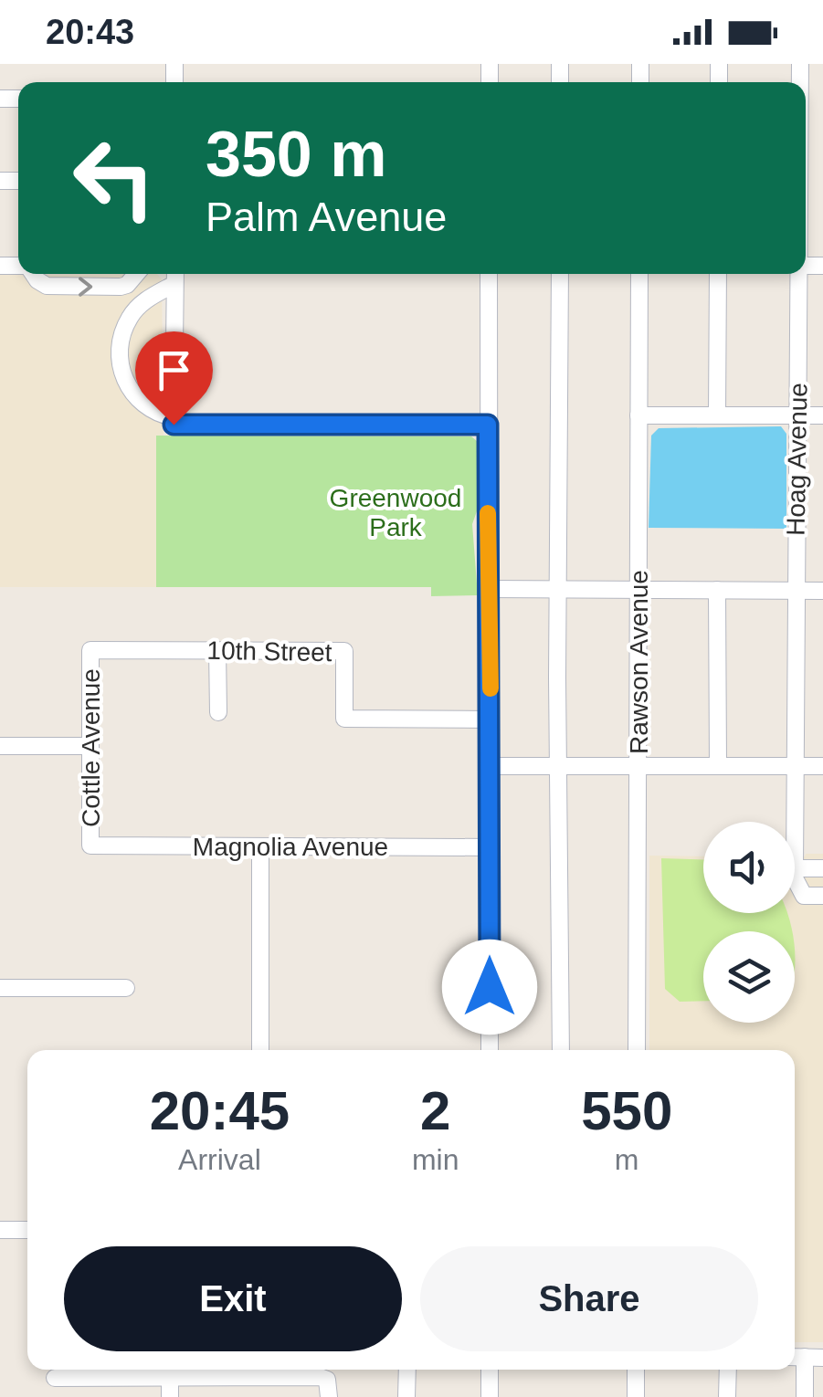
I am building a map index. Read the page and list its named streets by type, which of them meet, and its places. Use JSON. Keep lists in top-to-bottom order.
{
  "streets": {
    "street": [
      "Hoag Avenue",
      "10th Street",
      "Rawson Avenue",
      "Cottle Avenue",
      "Magnolia Avenue"
    ]
  },
  "crossings": [
    ["10th Street", "Cottle Avenue"],
    ["Cottle Avenue", "Magnolia Avenue"]
  ],
  "parks": ["Greenwood Park"],
  "page": {
    "status": "20:43",
    "turn": ["350 m", "Palm Avenue"],
    "eta": [
      "20:45",
      "Arrival",
      "2",
      "min",
      "550",
      "m"
    ],
    "buttons": ["Exit", "Share"]
  }
}
